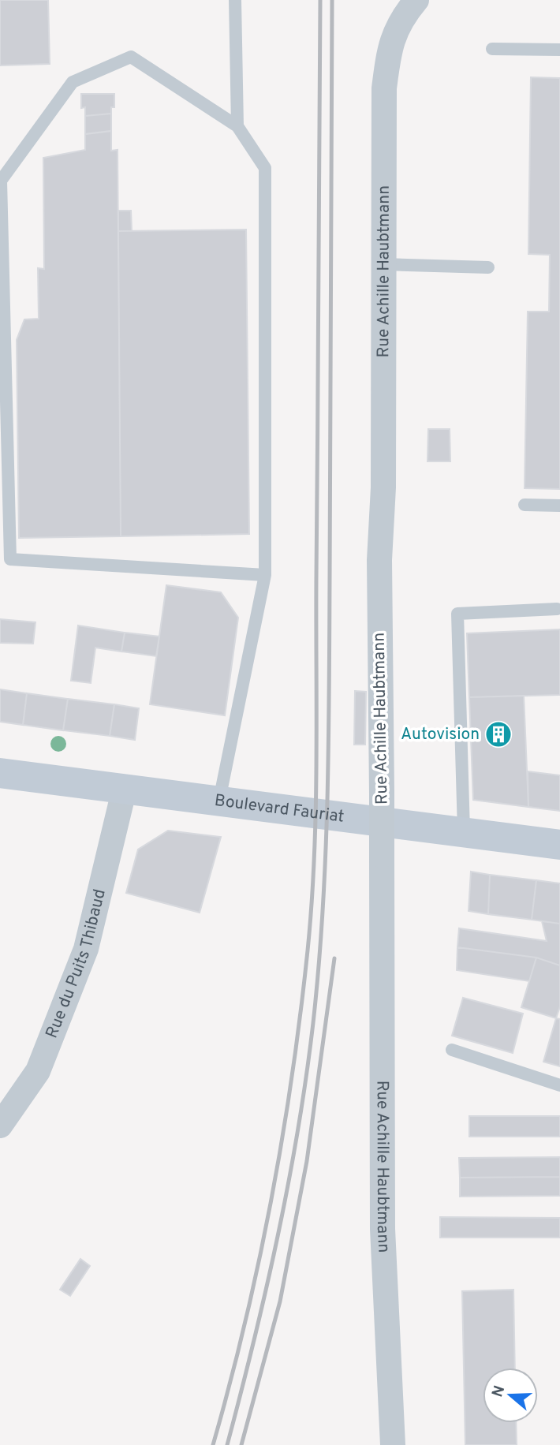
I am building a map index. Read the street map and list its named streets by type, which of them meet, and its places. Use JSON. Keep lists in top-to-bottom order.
{
  "streets": {
    "main road": ["Boulevard Fauriat"],
    "street": ["Rue Achille Haubtmann", "Rue du Puits Thibaud"]
  },
  "crossings": [
    ["Boulevard Fauriat", "Rue du Puits Thibaud"]
  ],
  "places": {
    "building": ["Autovision"]
  },
  "north": "left"
}
